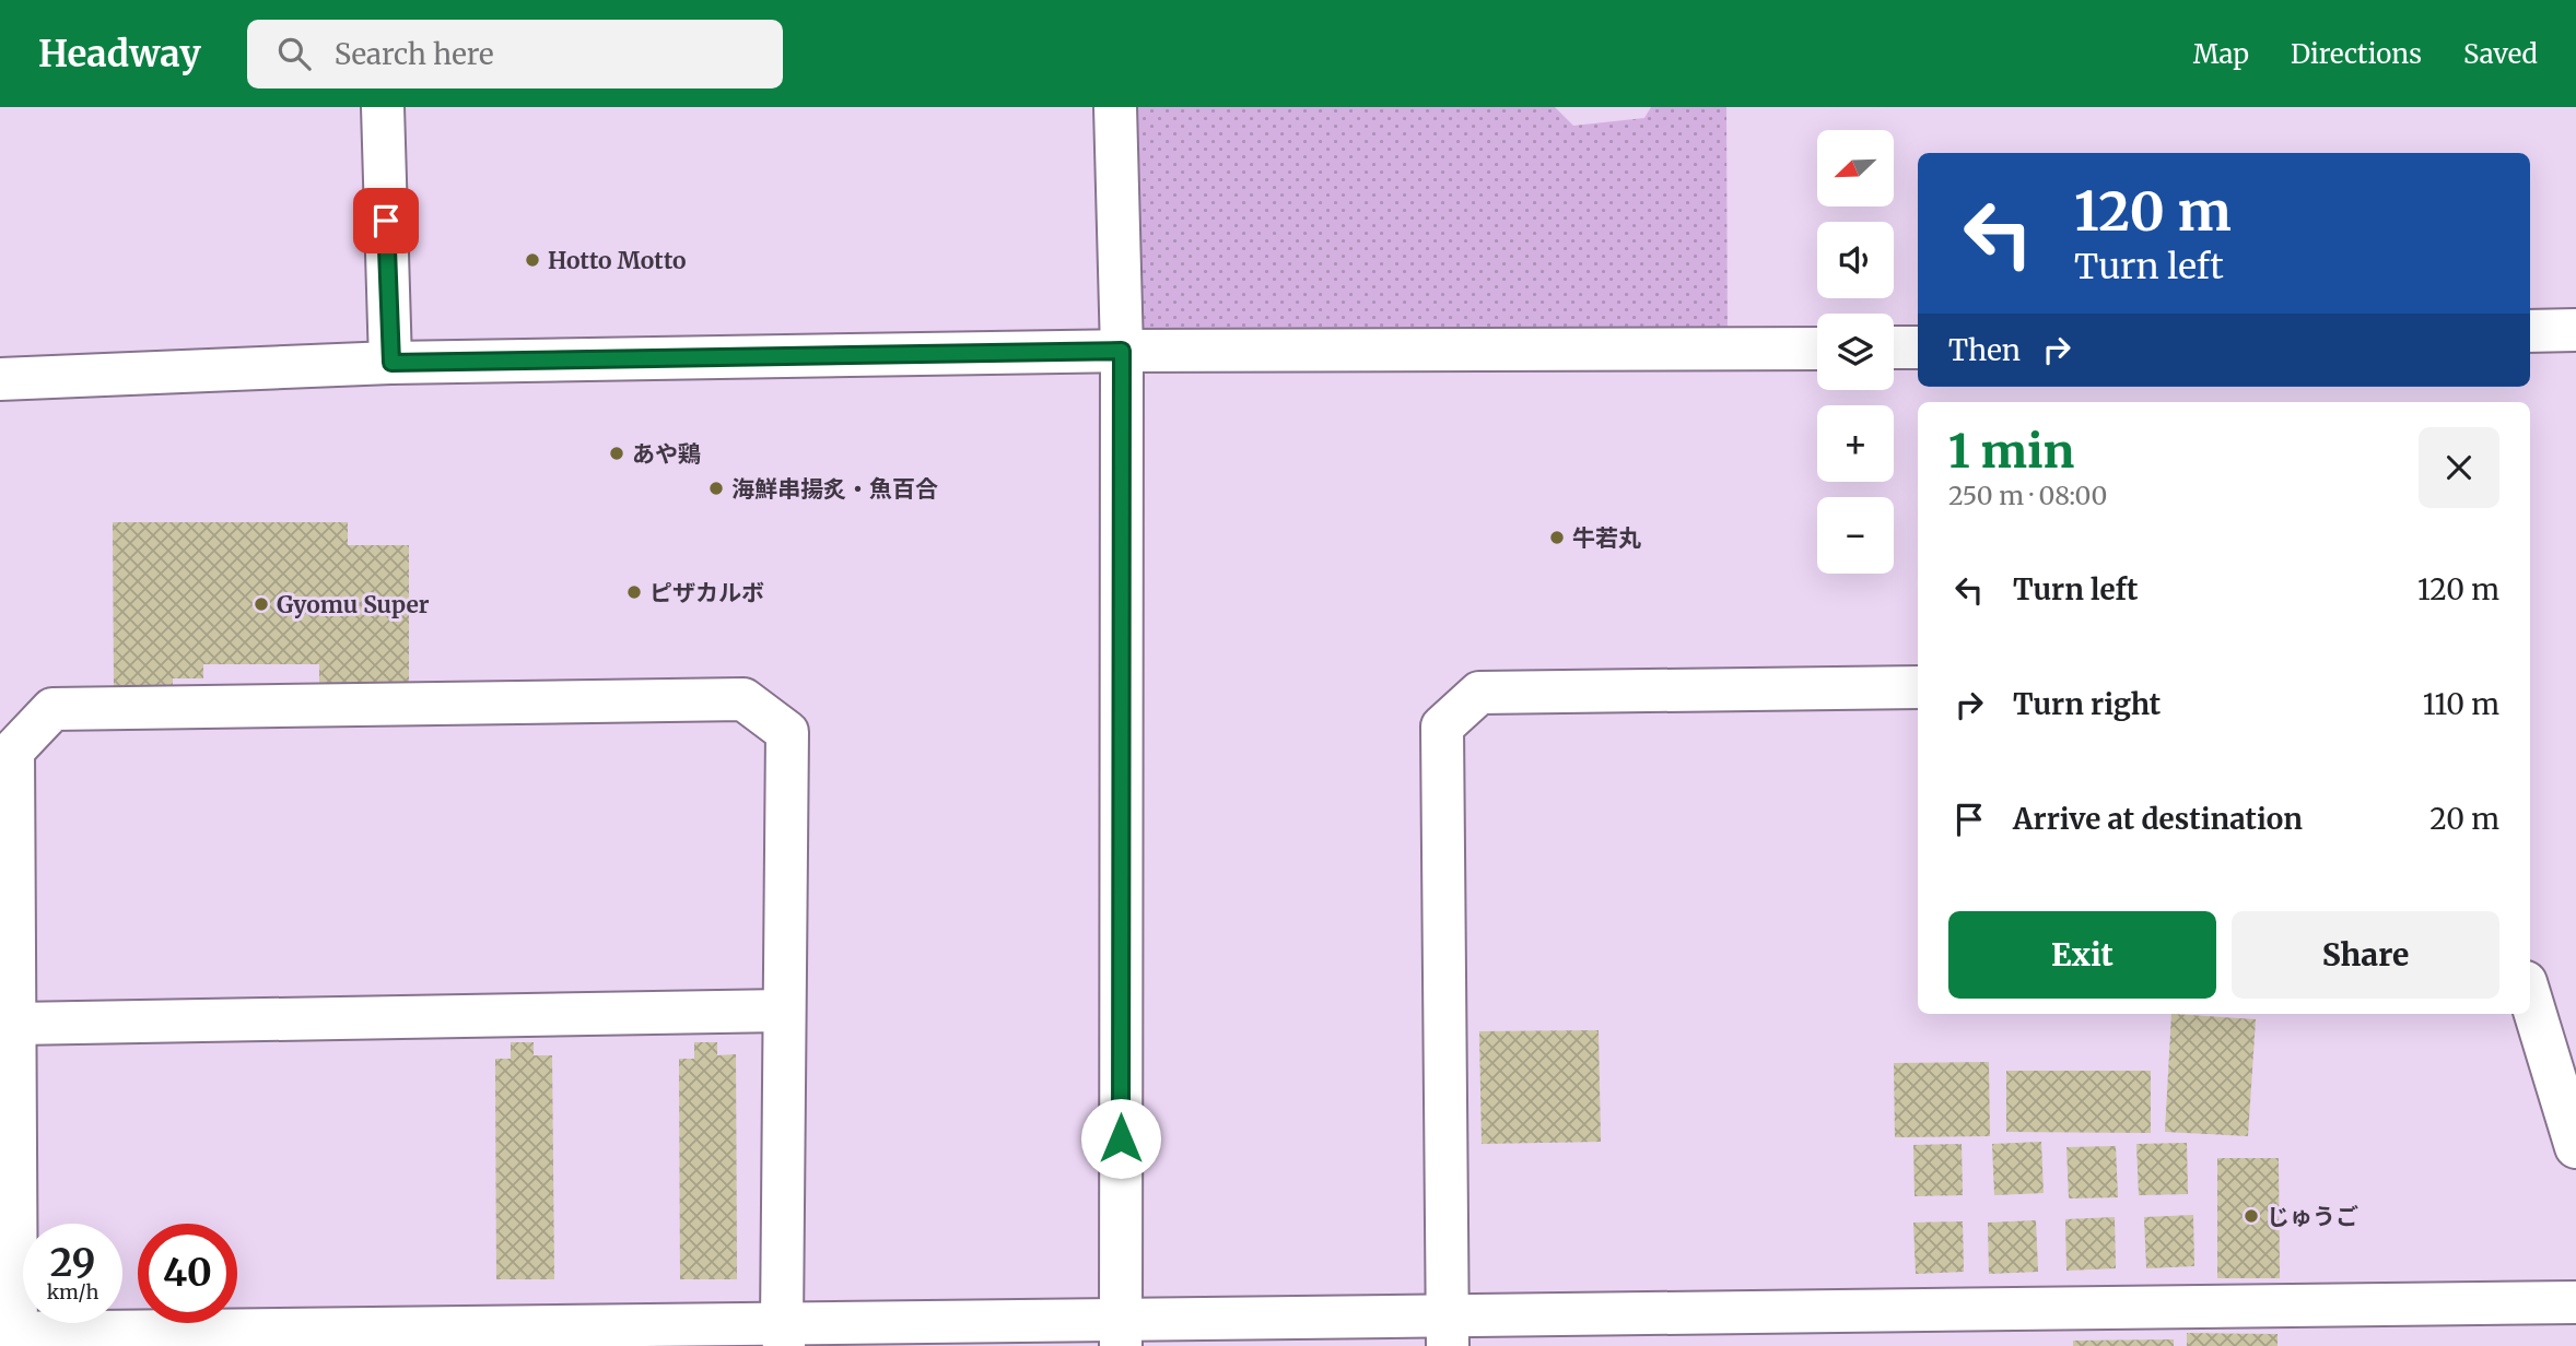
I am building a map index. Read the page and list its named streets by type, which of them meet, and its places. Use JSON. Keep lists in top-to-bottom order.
{
  "places": [
    "Hotto Motto",
    "あや鶏",
    "海鮮串揚炙・魚百合",
    "牛若丸",
    "ピザカルボ",
    "Gyomu Super",
    "じゅうご"
  ],
  "north": "bottom left",
  "page": {
    "header": "Headway",
    "search": "Search here",
    "nav": ["Map", "Directions", "Saved"],
    "map_buttons": ["+", "−"],
    "turn": ["120 m", "Turn left"],
    "then": "Then",
    "heading": ["1 min", "250 m · 08:00"],
    "list": [
      {
        "name": "Turn left",
        "value": "120 m"
      },
      {
        "name": "Turn right",
        "value": "110 m"
      },
      {
        "name": "Arrive at destination",
        "value": "20 m"
      }
    ],
    "buttons": ["Exit", "Share"],
    "speed": "29 km/h",
    "limit": "40"
  }
}
